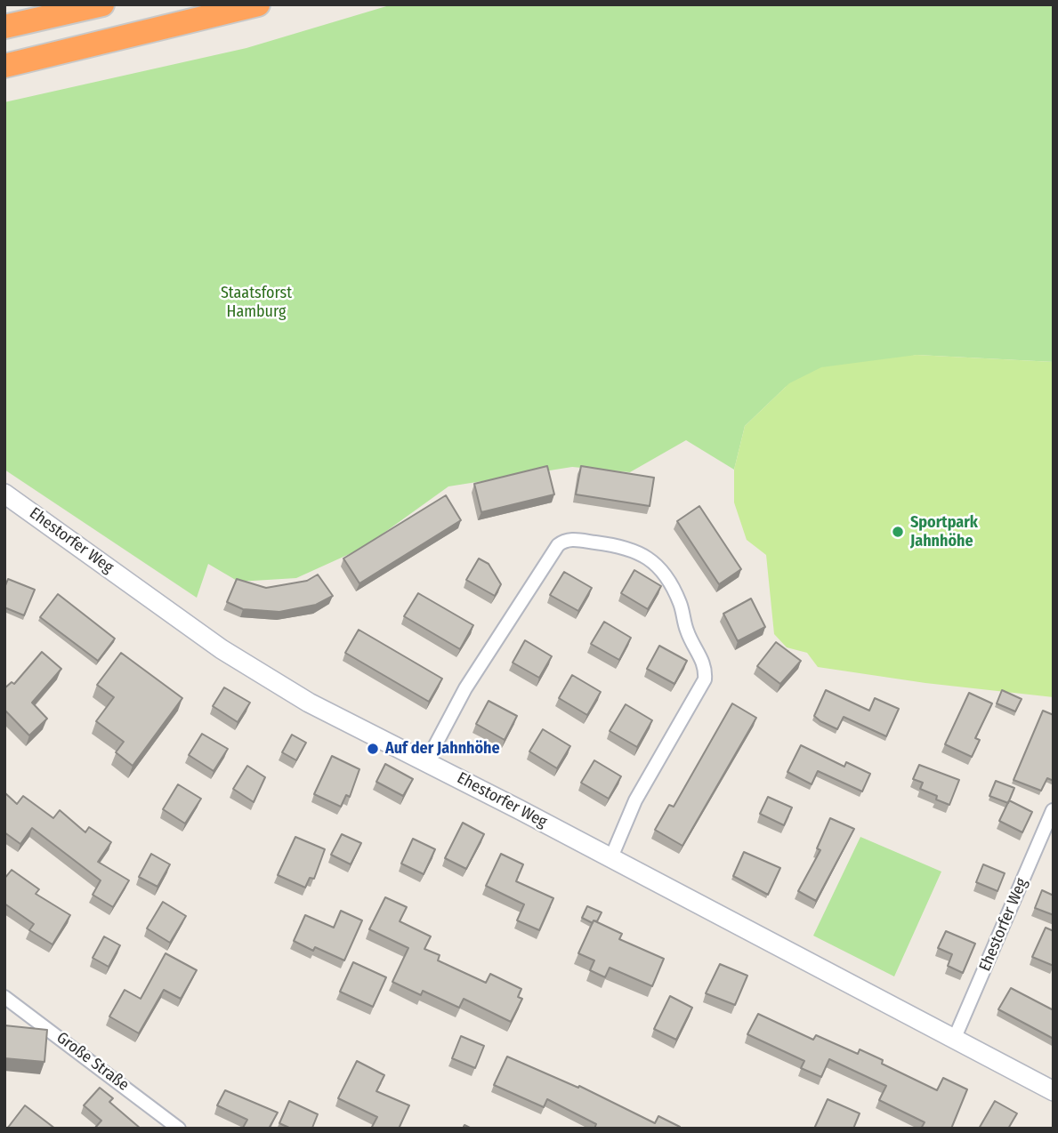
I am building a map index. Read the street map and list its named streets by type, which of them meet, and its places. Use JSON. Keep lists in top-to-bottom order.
{
  "streets": {
    "main road": ["Ehestorfer Weg"],
    "street": ["Große Straße"]
  },
  "parks": ["Staatsforst Hamburg"],
  "places": ["Sportpark Jahnhöhe", "Auf der Jahnhöhe"]
}
